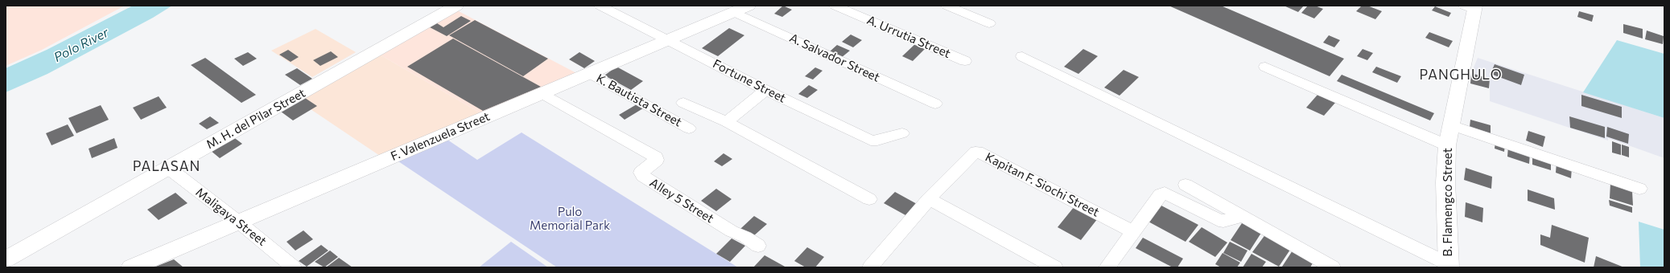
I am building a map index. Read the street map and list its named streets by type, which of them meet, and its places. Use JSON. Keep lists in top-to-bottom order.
{
  "streets": {
    "main road": ["M. H. del Pilar Street", "F. Valenzuela Street", "B. Flamengco Street"],
    "street": [
      "A. Urrutia Street",
      "A. Salvador Street",
      "Fortune Street",
      "K. Bautista Street",
      "Kapitan F. Siochi Street",
      "Alley 5 Street",
      "Maligaya Street"
    ]
  },
  "crossings": [
    ["A. Salvador Street", "F. Valenzuela Street"],
    ["Fortune Street", "F. Valenzuela Street"],
    ["K. Bautista Street", "F. Valenzuela Street"],
    ["M. H. del Pilar Street", "Maligaya Street"],
    ["F. Valenzuela Street", "Alley 5 Street"],
    ["F. Valenzuela Street", "Maligaya Street"]
  ],
  "districts": ["PANGHULO", "PALASAN"],
  "water": ["Polo River"],
  "parks": ["Pulo Memorial Park"]
}
